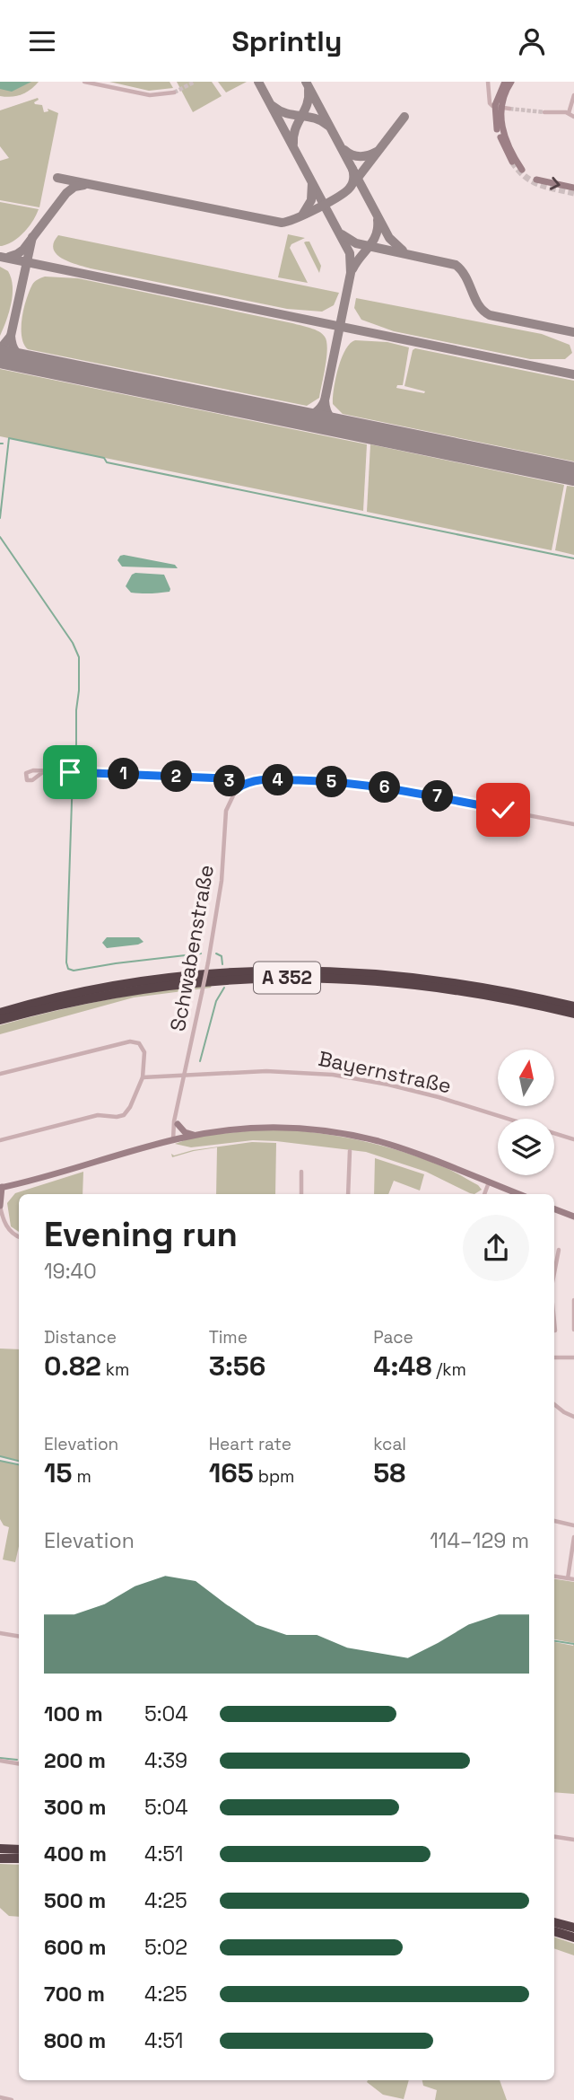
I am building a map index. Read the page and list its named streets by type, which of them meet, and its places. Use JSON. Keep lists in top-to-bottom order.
{
  "streets": {
    "highway": ["A 352"],
    "street": ["Schwabenstraße", "Bayernstraße"]
  },
  "crossings": [
    ["Schwabenstraße", "Bayernstraße"]
  ],
  "north": "top",
  "page": {
    "header": "Sprintly",
    "pins": [
      "1",
      "2",
      "4",
      "3",
      "5",
      "6",
      "7"
    ],
    "heading": ["Evening run", "19:40"],
    "stats": [
      ["Distance", "0.82 km"],
      ["Time", "3:56"],
      ["Pace", "4:48 /km"],
      ["Elevation", "15 m"],
      ["Heart rate", "165 bpm"],
      ["kcal", "58"]
    ],
    "chart": ["Elevation", "114–129 m"],
    "list": [
      {
        "name": "100 m",
        "note": "5:04"
      },
      {
        "name": "200 m",
        "note": "4:39"
      },
      {
        "name": "300 m",
        "note": "5:04"
      },
      {
        "name": "400 m",
        "note": "4:51"
      },
      {
        "name": "500 m",
        "note": "4:25"
      },
      {
        "name": "600 m",
        "note": "5:02"
      },
      {
        "name": "700 m",
        "note": "4:25"
      },
      {
        "name": "800 m",
        "note": "4:51"
      }
    ]
  }
}
